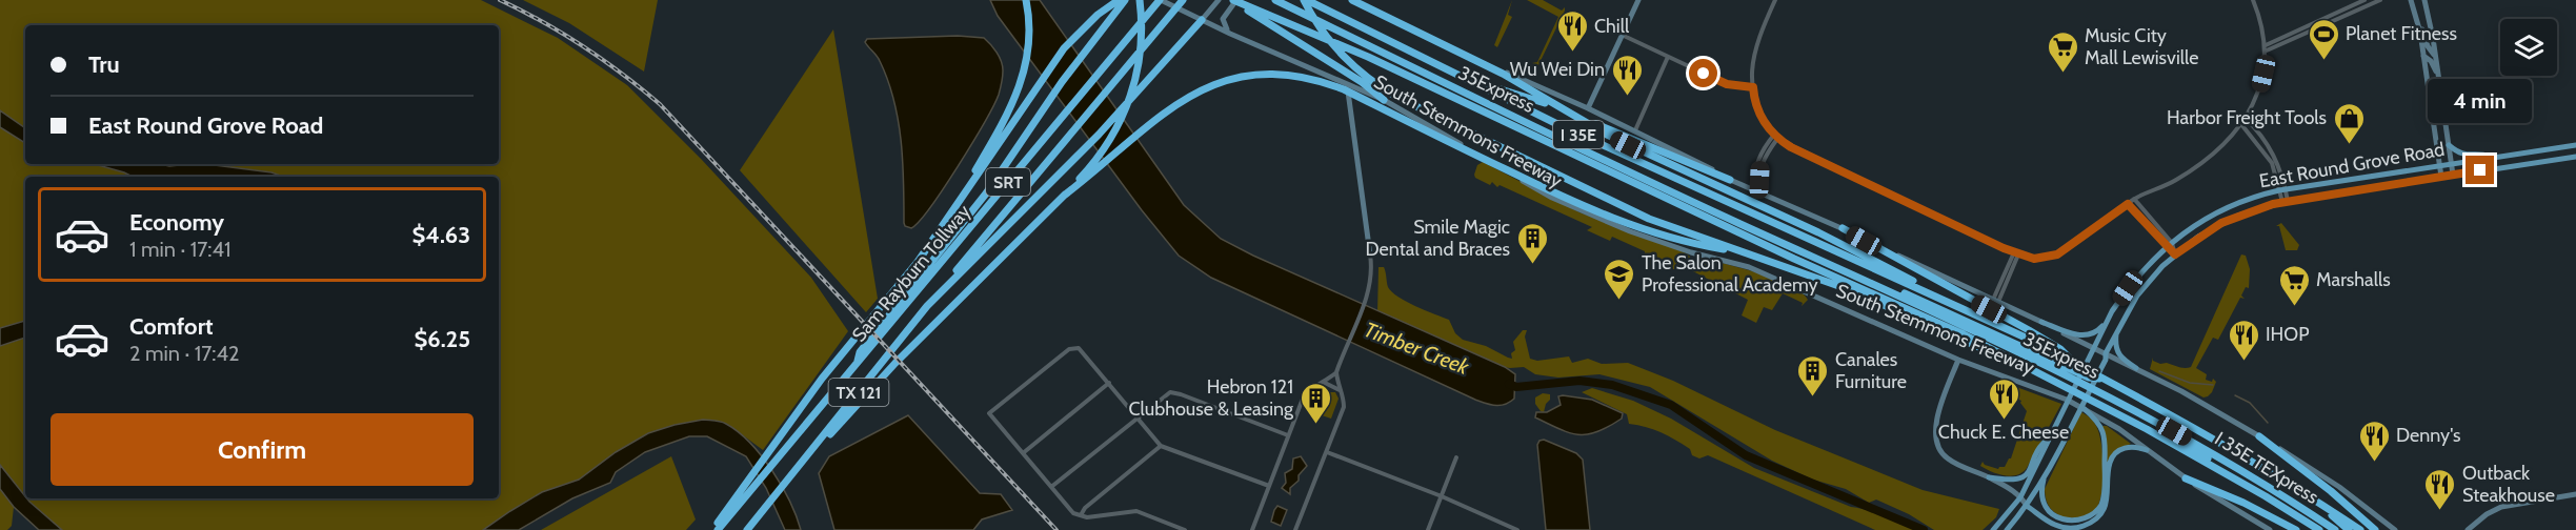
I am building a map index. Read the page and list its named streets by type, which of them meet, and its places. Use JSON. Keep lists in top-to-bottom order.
{
  "streets": {
    "highway": [
      "35Express",
      "South Stemmons Freeway",
      "I 35E",
      "SRT",
      "Sam Rayburn Tollway",
      "TX 121",
      "I 35E TEXpress"
    ],
    "main road": ["East Round Grove Road"]
  },
  "crossings": [
    ["35Express", "I 35E TEXpress"],
    ["South Stemmons Freeway", "Sam Rayburn Tollway"],
    ["Sam Rayburn Tollway", "TX 121"]
  ],
  "water": ["Timber Creek"],
  "places": {
    "restaurant": [
      "Chill",
      "Wu Wei Din",
      "IHOP",
      "Chuck E. Cheese",
      "Denny's",
      "Outback Steakhouse"
    ],
    "sports": ["Planet Fitness"],
    "supermarket": ["Music City Mall Lewisville", "Marshalls"],
    "shop": ["Harbor Freight Tools"],
    "building": ["Smile Magic Dental and Braces", "Canales Furniture", "Hebron 121 Clubhouse & Leasing"],
    "school or university": ["The Salon Professional Academy"]
  },
  "page": {
    "banner": ["Tru", "East Round Grove Road"],
    "bubble": "4 min",
    "list": [
      {
        "name": "Economy",
        "note": "1 min · 17:41",
        "value": "$4.63"
      },
      {
        "name": "Comfort",
        "note": "2 min · 17:42",
        "value": "$6.25"
      }
    ],
    "buttons": "Confirm"
  }
}
